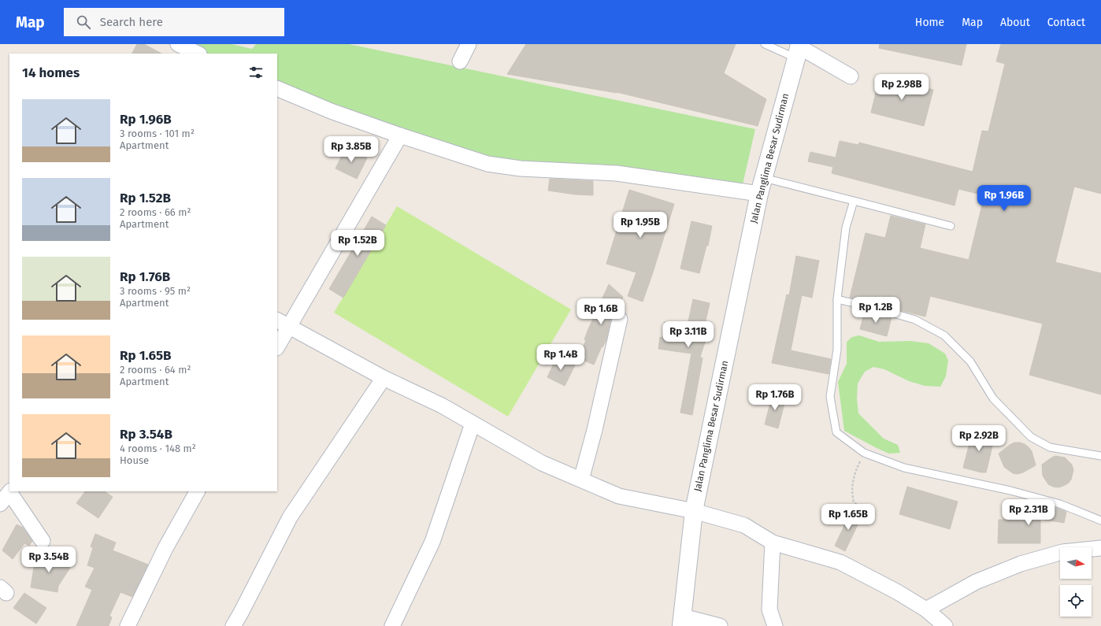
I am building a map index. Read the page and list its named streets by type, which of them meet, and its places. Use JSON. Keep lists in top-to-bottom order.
{
  "streets": {
    "main road": ["Jalan Panglima Besar Sudirman"]
  },
  "north": "right",
  "page": {
    "header": "Map",
    "search": "Search here",
    "nav": [
      "Home",
      "Map",
      "About",
      "Contact"
    ],
    "heading": "14 homes",
    "price": [
      "Rp 2.98B",
      "Rp 3.85B",
      "Rp 1.96B",
      "Rp 1.95B",
      "Rp 1.52B",
      "Rp 1.2B",
      "Rp 1.6B",
      "Rp 3.11B",
      "Rp 1.4B",
      "Rp 1.76B",
      "Rp 2.92B",
      "Rp 2.31B",
      "Rp 1.65B",
      "Rp 3.54B"
    ],
    "list": [
      {
        "name": "Rp 1.96B",
        "note": "3 rooms · 101 m² · Apartment"
      },
      {
        "name": "Rp 1.52B",
        "note": "2 rooms · 66 m² · Apartment"
      },
      {
        "name": "Rp 1.76B",
        "note": "3 rooms · 95 m² · Apartment"
      },
      {
        "name": "Rp 1.65B",
        "note": "2 rooms · 64 m² · Apartment"
      },
      {
        "name": "Rp 3.54B",
        "note": "4 rooms · 148 m² · House"
      }
    ]
  }
}
